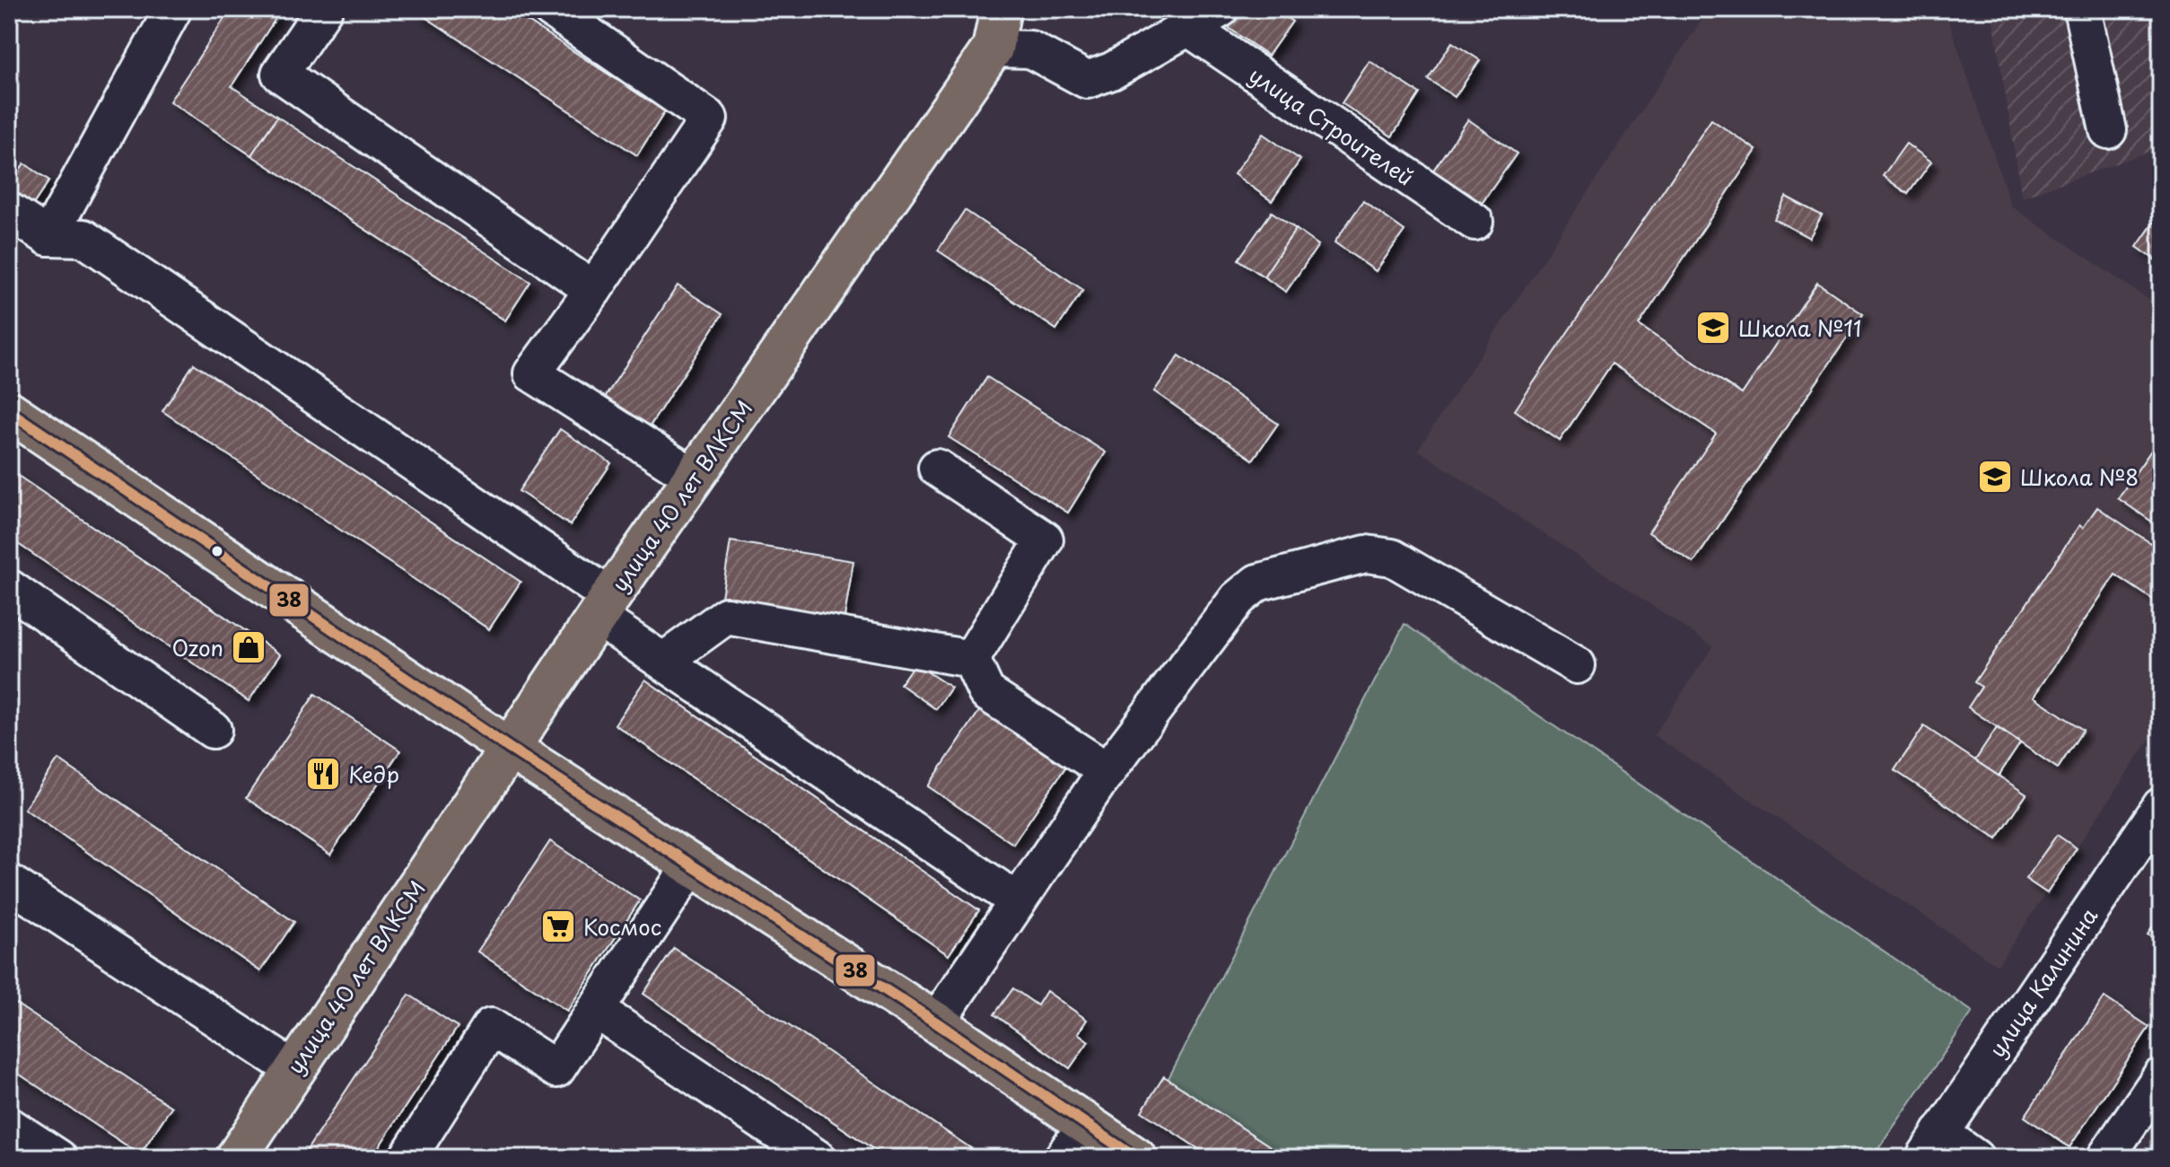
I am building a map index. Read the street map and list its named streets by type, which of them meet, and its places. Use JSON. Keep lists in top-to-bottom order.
{
  "streets": {
    "main road": ["улица 40 лет ВЛКСМ"],
    "street": ["улица Строителей", "улица Калинина"]
  },
  "places": {
    "school or university": ["Школа №11", "Школа №8"],
    "shop": ["Ozon"],
    "restaurant": ["Кедр"],
    "supermarket": ["Космос"]
  },
  "lines": ["transit line 38"]
}
